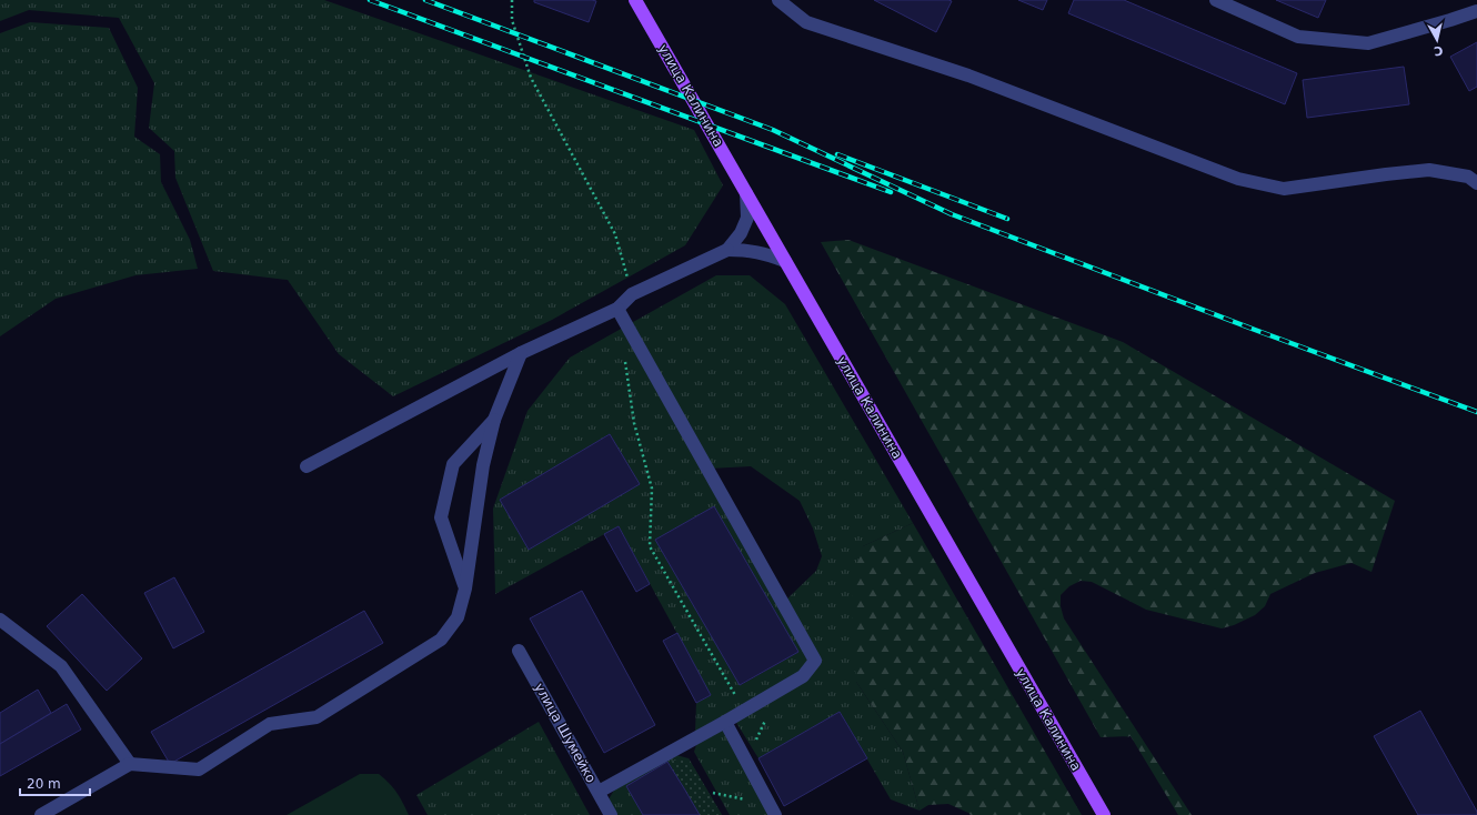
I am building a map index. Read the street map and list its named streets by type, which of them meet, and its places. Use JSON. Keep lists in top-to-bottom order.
{
  "streets": {
    "main road": ["улица Калинина"],
    "street": ["улица Шумейко"]
  },
  "scale_bar": "20 m",
  "north": "bottom"
}
